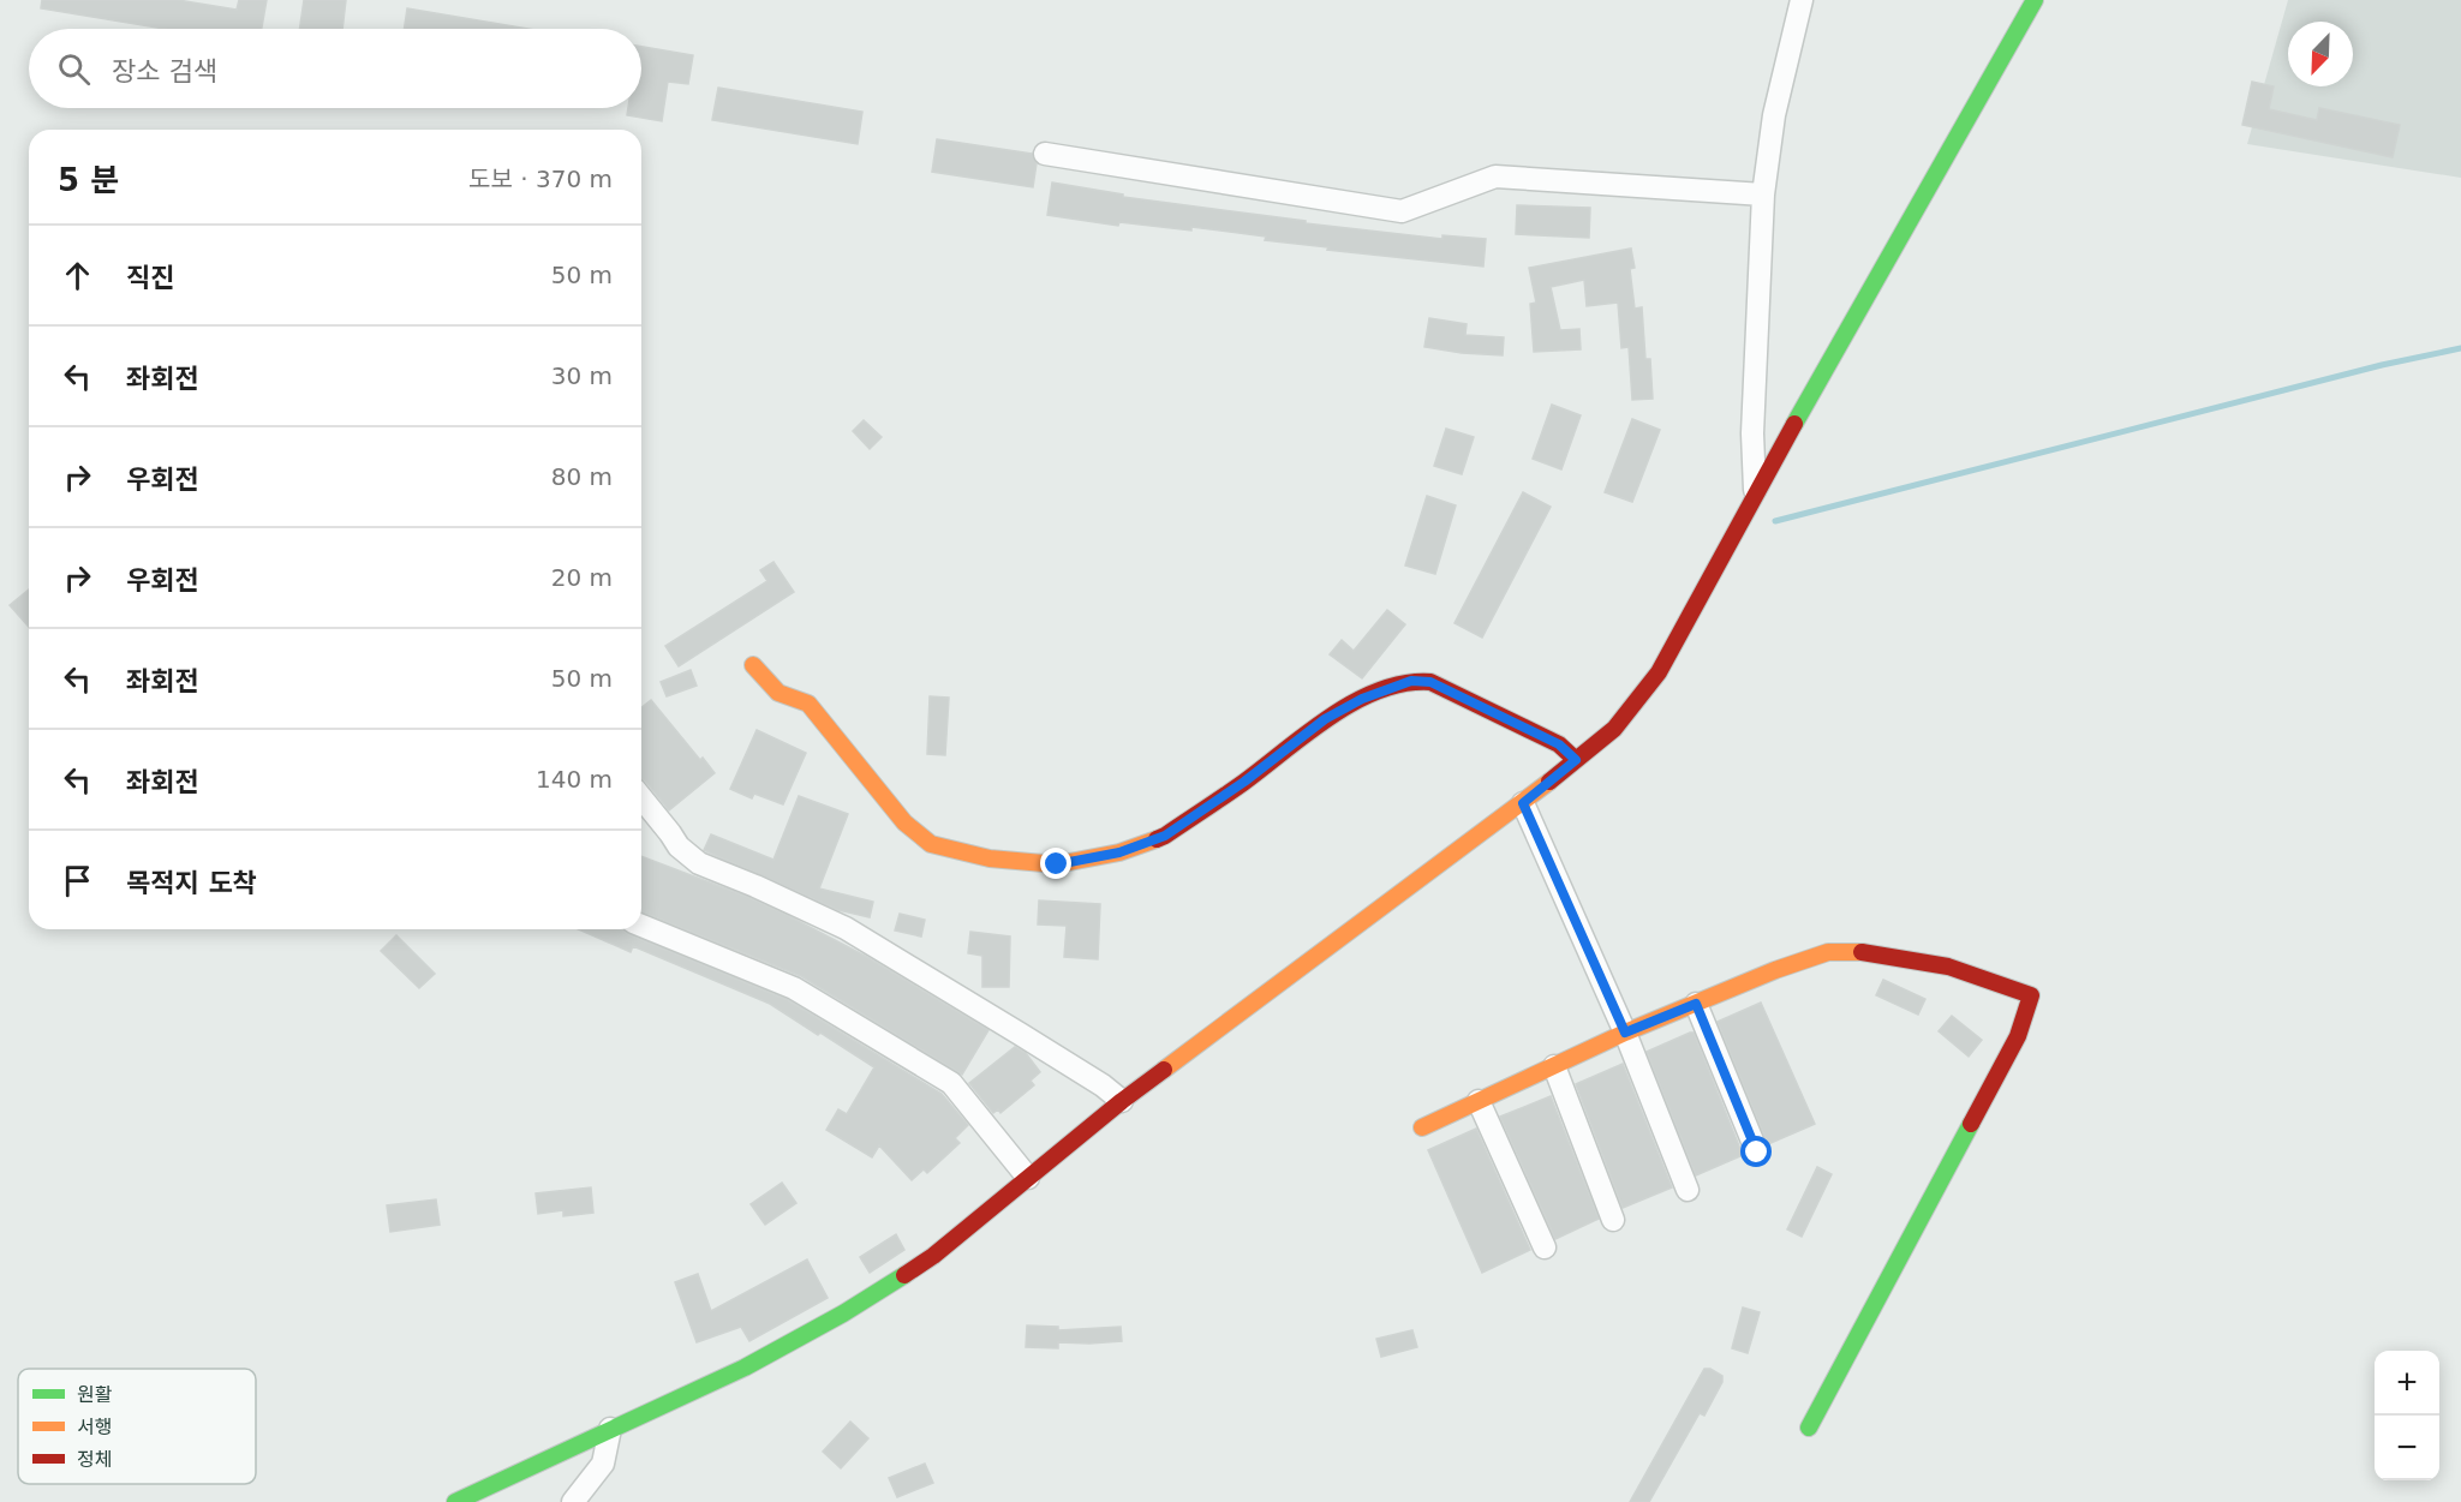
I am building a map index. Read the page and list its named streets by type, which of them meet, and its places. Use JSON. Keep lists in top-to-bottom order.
{
  "legend": ["원활", "서행", "정체"],
  "north": "bottom left",
  "page": {
    "search": "장소 검색",
    "heading": ["5 분", "도보 · 370 m"],
    "list": [
      ["직진", "50 m"],
      ["좌회전", "30 m"],
      ["우회전", "80 m"],
      ["우회전", "20 m"],
      ["좌회전", "50 m"],
      ["좌회전", "140 m"],
      "목적지 도착"
    ],
    "map_buttons": ["+", "−"]
  }
}
